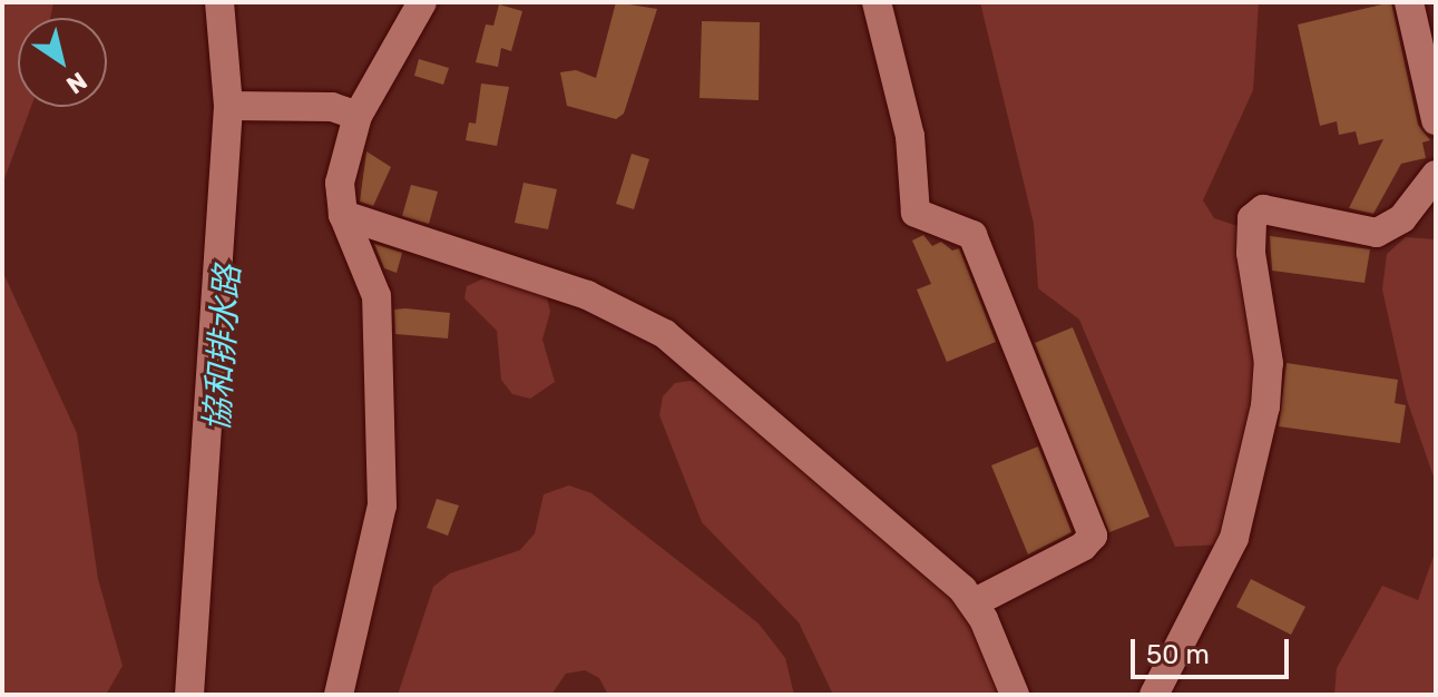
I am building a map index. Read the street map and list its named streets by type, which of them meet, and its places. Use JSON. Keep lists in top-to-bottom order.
{
  "water": ["協和排水路"],
  "scale_bar": "50 m",
  "north": "bottom right"
}
